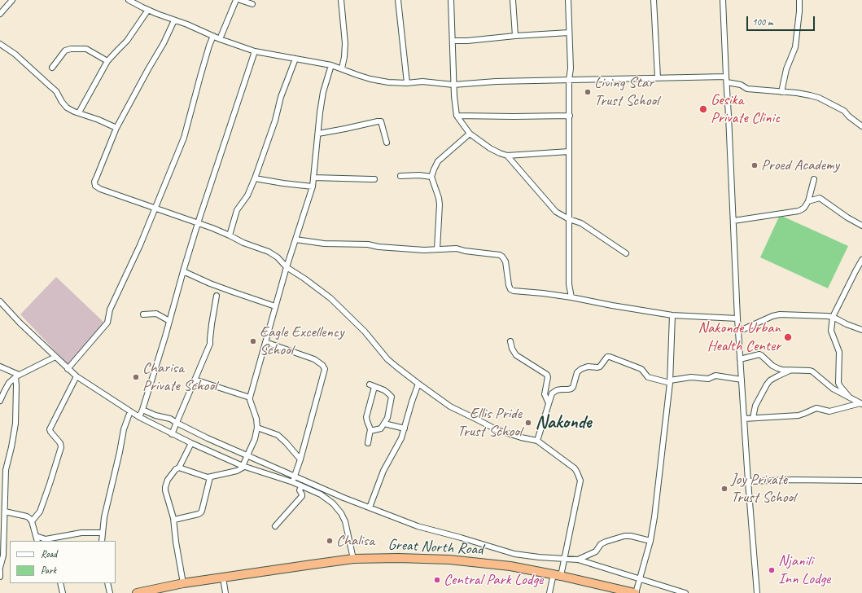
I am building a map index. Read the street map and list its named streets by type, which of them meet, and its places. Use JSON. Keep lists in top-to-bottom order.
{
  "streets": {
    "highway": ["Great North Road"]
  },
  "districts": ["Nakonde"],
  "places": [
    "Living Star Trust School",
    "Gesika Private Clinic",
    "Proed Academy",
    "Nakonde Urban Health Center",
    "Eagle Excellency School",
    "Charisa Private School",
    "Ellis Pride Trust School",
    "Joy Private Trust School",
    "Chalisa",
    "Njanili Inn Lodge",
    "Central Park Lodge"
  ],
  "legend": ["Road", "Park"],
  "scale_bar": "100 m"
}
